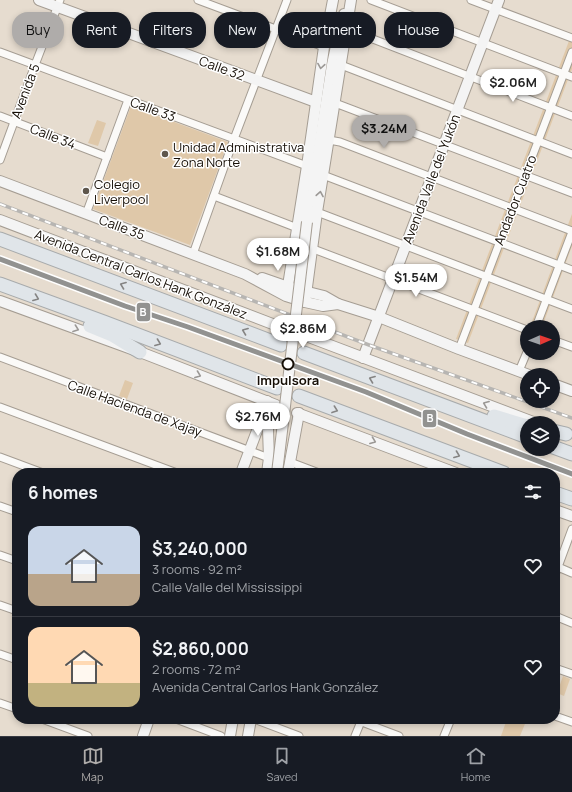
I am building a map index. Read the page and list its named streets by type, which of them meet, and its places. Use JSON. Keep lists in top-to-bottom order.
{
  "streets": {
    "highway": ["Avenida Central Carlos Hank González"],
    "main road": ["Calle 32", "Avenida Valle del Yukón", "Calle 35"],
    "street": [
      "Avenida 5",
      "Calle 33",
      "Calle 34",
      "Andador Cuatro",
      "Calle Hacienda de Xajay"
    ]
  },
  "crossings": [
    ["Calle 32", "Avenida 5"],
    ["Avenida 5", "Calle 33"],
    ["Avenida 5", "Calle 34"]
  ],
  "places": ["Unidad Administrativa Zona Norte", "Colegio Liverpool", "Impulsora"],
  "lines": ["transit line B"],
  "north": "right",
  "page": {
    "chip": [
      "Buy",
      "Rent",
      "Filters",
      "New",
      "Apartment",
      "House"
    ],
    "price": [
      "$2.06M",
      "$3.24M",
      "$1.68M",
      "$1.54M",
      "$2.86M",
      "$2.76M"
    ],
    "heading": "6 homes",
    "list": [
      {
        "name": "$3,240,000",
        "note": "3 rooms · 92 m² · Calle Valle del Mississippi"
      },
      {
        "name": "$2,860,000",
        "note": "2 rooms · 72 m² · Avenida Central Carlos Hank González"
      }
    ],
    "tabs": ["Map", "Saved", "Home"]
  }
}
